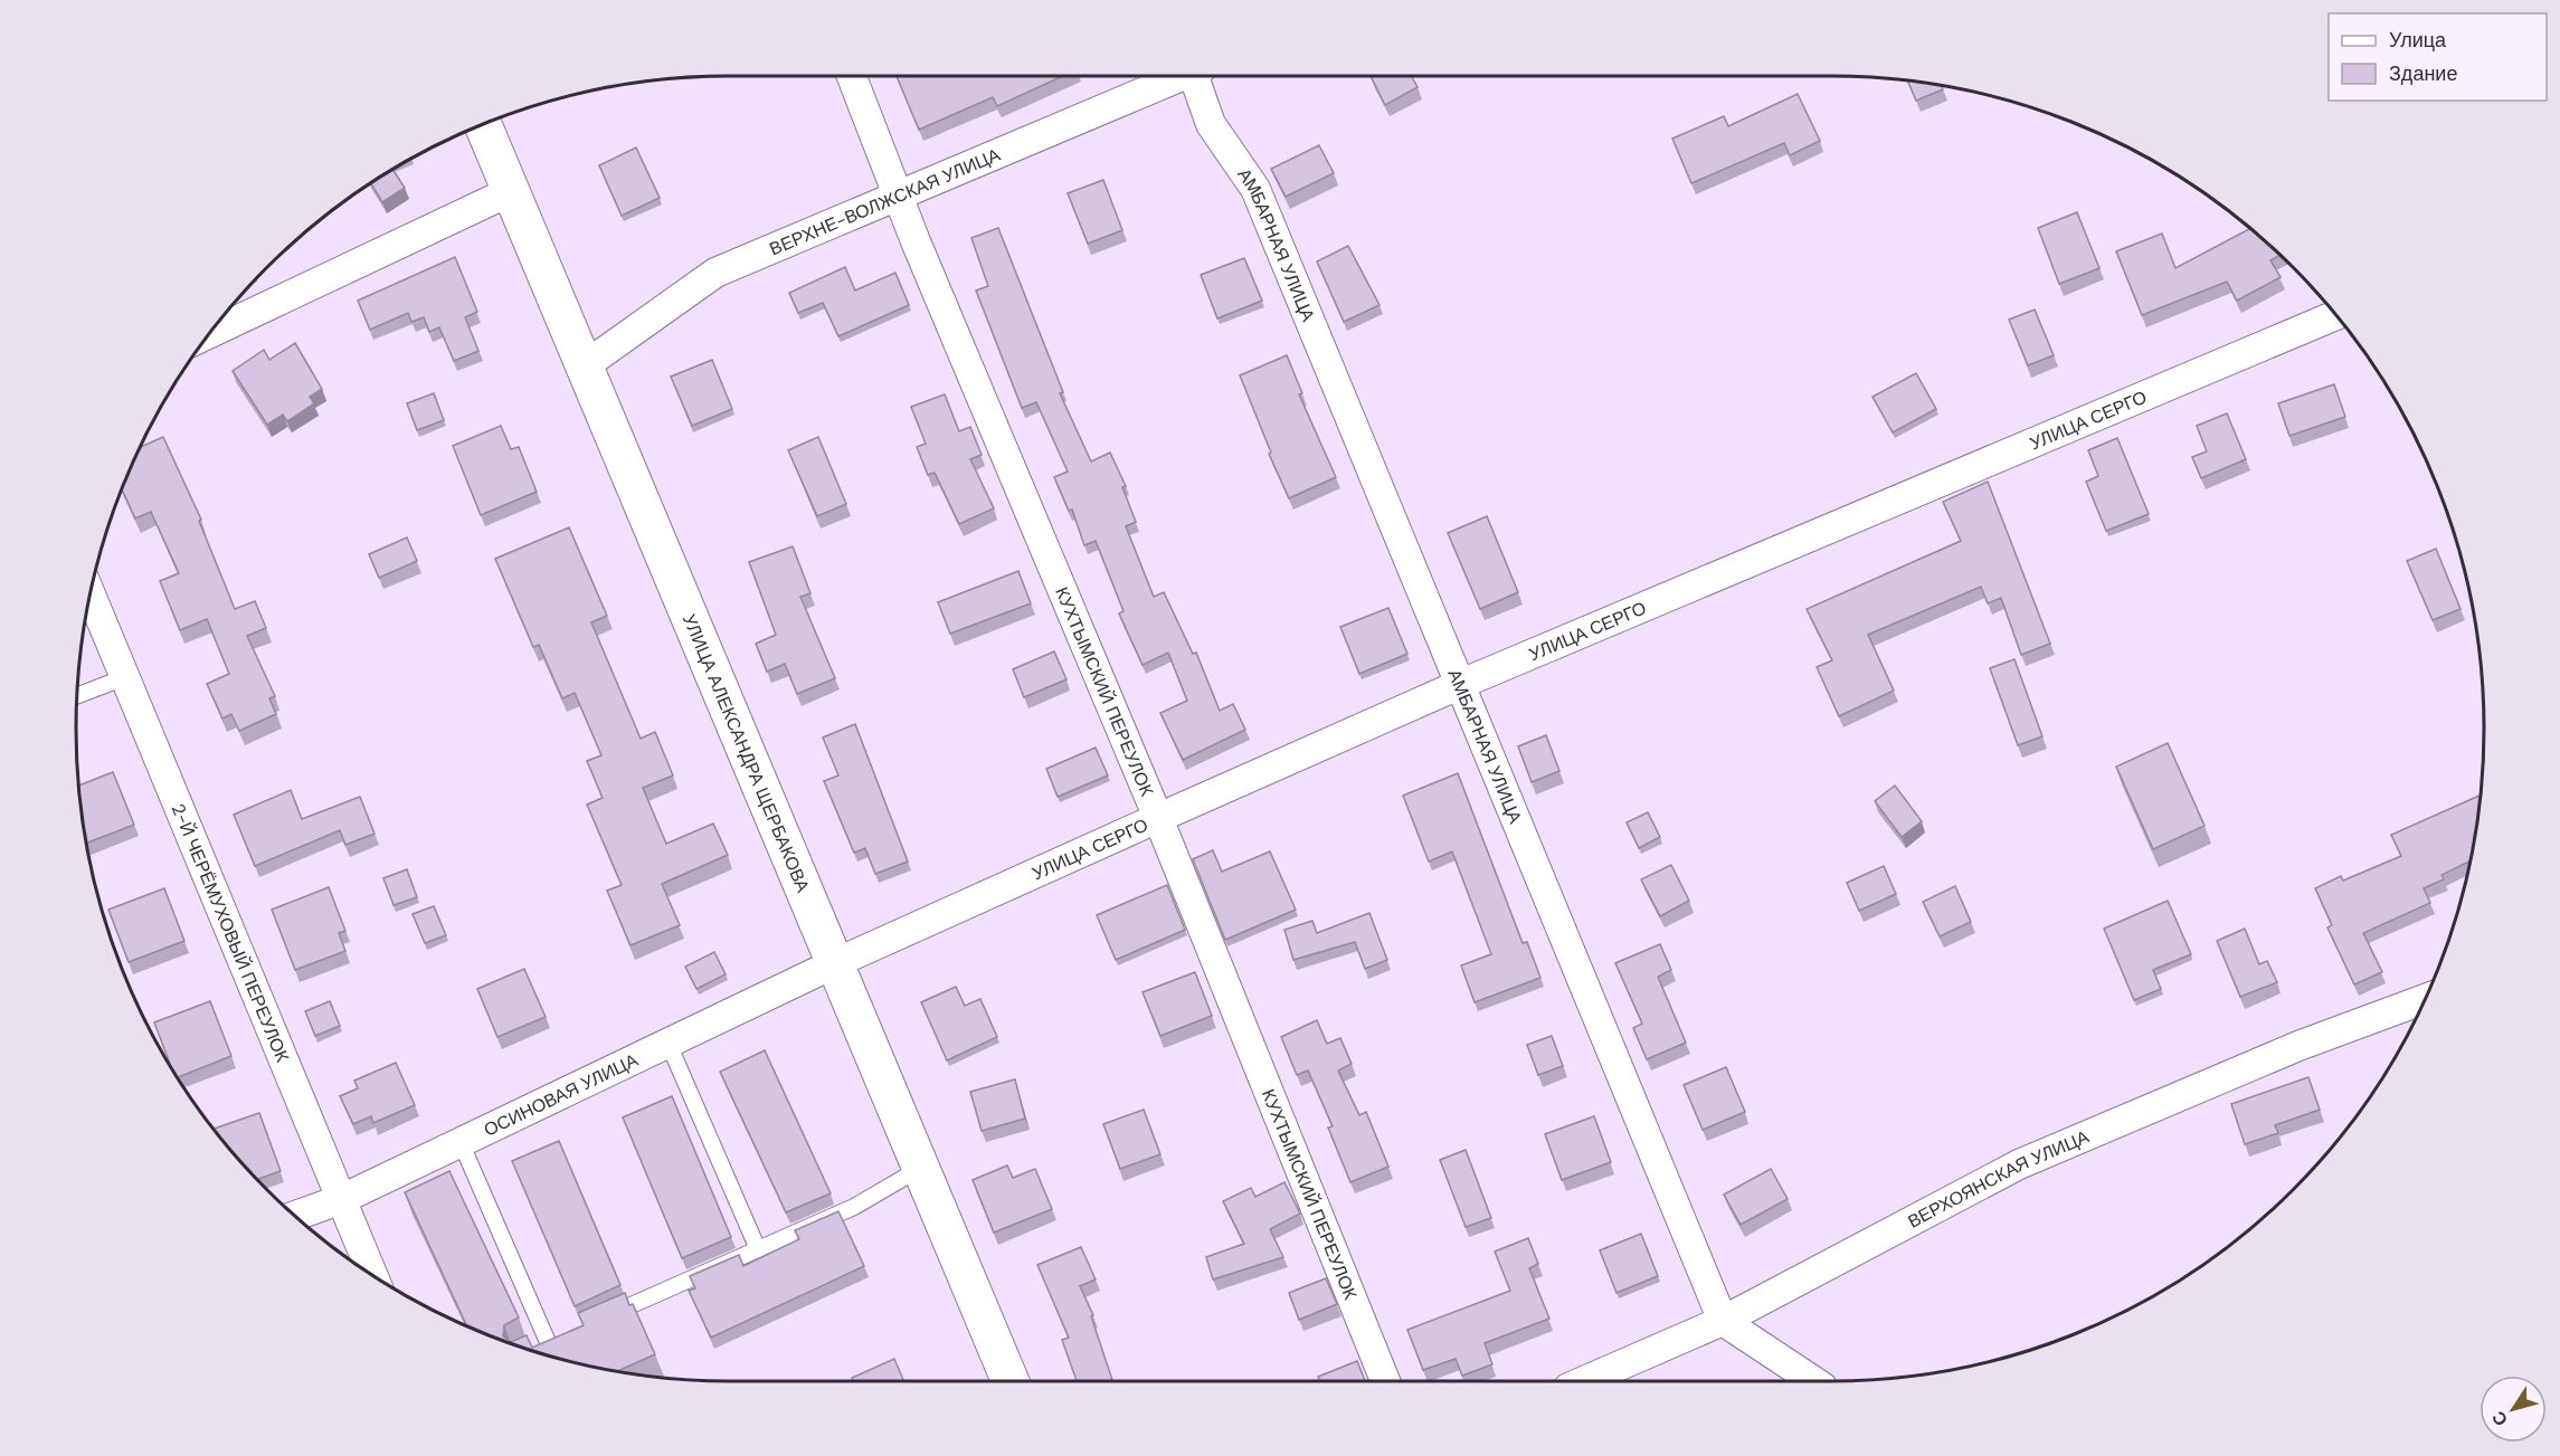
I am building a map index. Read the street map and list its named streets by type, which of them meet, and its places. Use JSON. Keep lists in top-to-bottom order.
{
  "streets": {
    "street": [
      "ВЕРХНЕ-ВОЛЖСКАЯ УЛИЦА",
      "АМБАРНАЯ УЛИЦА",
      "УЛИЦА СЕРГО",
      "КУХТЫМСКИЙ ПЕРЕУЛОК",
      "УЛИЦА АЛЕКСАНДРА ЩЕРБАКОВА",
      "2-Й ЧЕРЁМУХОВЫЙ ПЕРЕУЛОК",
      "ОСИНОВАЯ УЛИЦА",
      "ВЕРХОЯНСКАЯ УЛИЦА"
    ]
  },
  "crossings": [
    ["ВЕРХНЕ-ВОЛЖСКАЯ УЛИЦА", "КУХТЫМСКИЙ ПЕРЕУЛОК"],
    ["ВЕРХНЕ-ВОЛЖСКАЯ УЛИЦА", "УЛИЦА АЛЕКСАНДРА ЩЕРБАКОВА"],
    ["АМБАРНАЯ УЛИЦА", "УЛИЦА СЕРГО"],
    ["АМБАРНАЯ УЛИЦА", "ВЕРХОЯНСКАЯ УЛИЦА"],
    ["УЛИЦА СЕРГО", "КУХТЫМСКИЙ ПЕРЕУЛОК"],
    ["УЛИЦА СЕРГО", "УЛИЦА АЛЕКСАНДРА ЩЕРБАКОВА"],
    ["УЛИЦА СЕРГО", "ОСИНОВАЯ УЛИЦА"],
    ["УЛИЦА АЛЕКСАНДРА ЩЕРБАКОВА", "ОСИНОВАЯ УЛИЦА"],
    ["2-Й ЧЕРЁМУХОВЫЙ ПЕРЕУЛОК", "ОСИНОВАЯ УЛИЦА"]
  ],
  "legend": ["Улица", "Здание"],
  "north": "bottom left"
}
